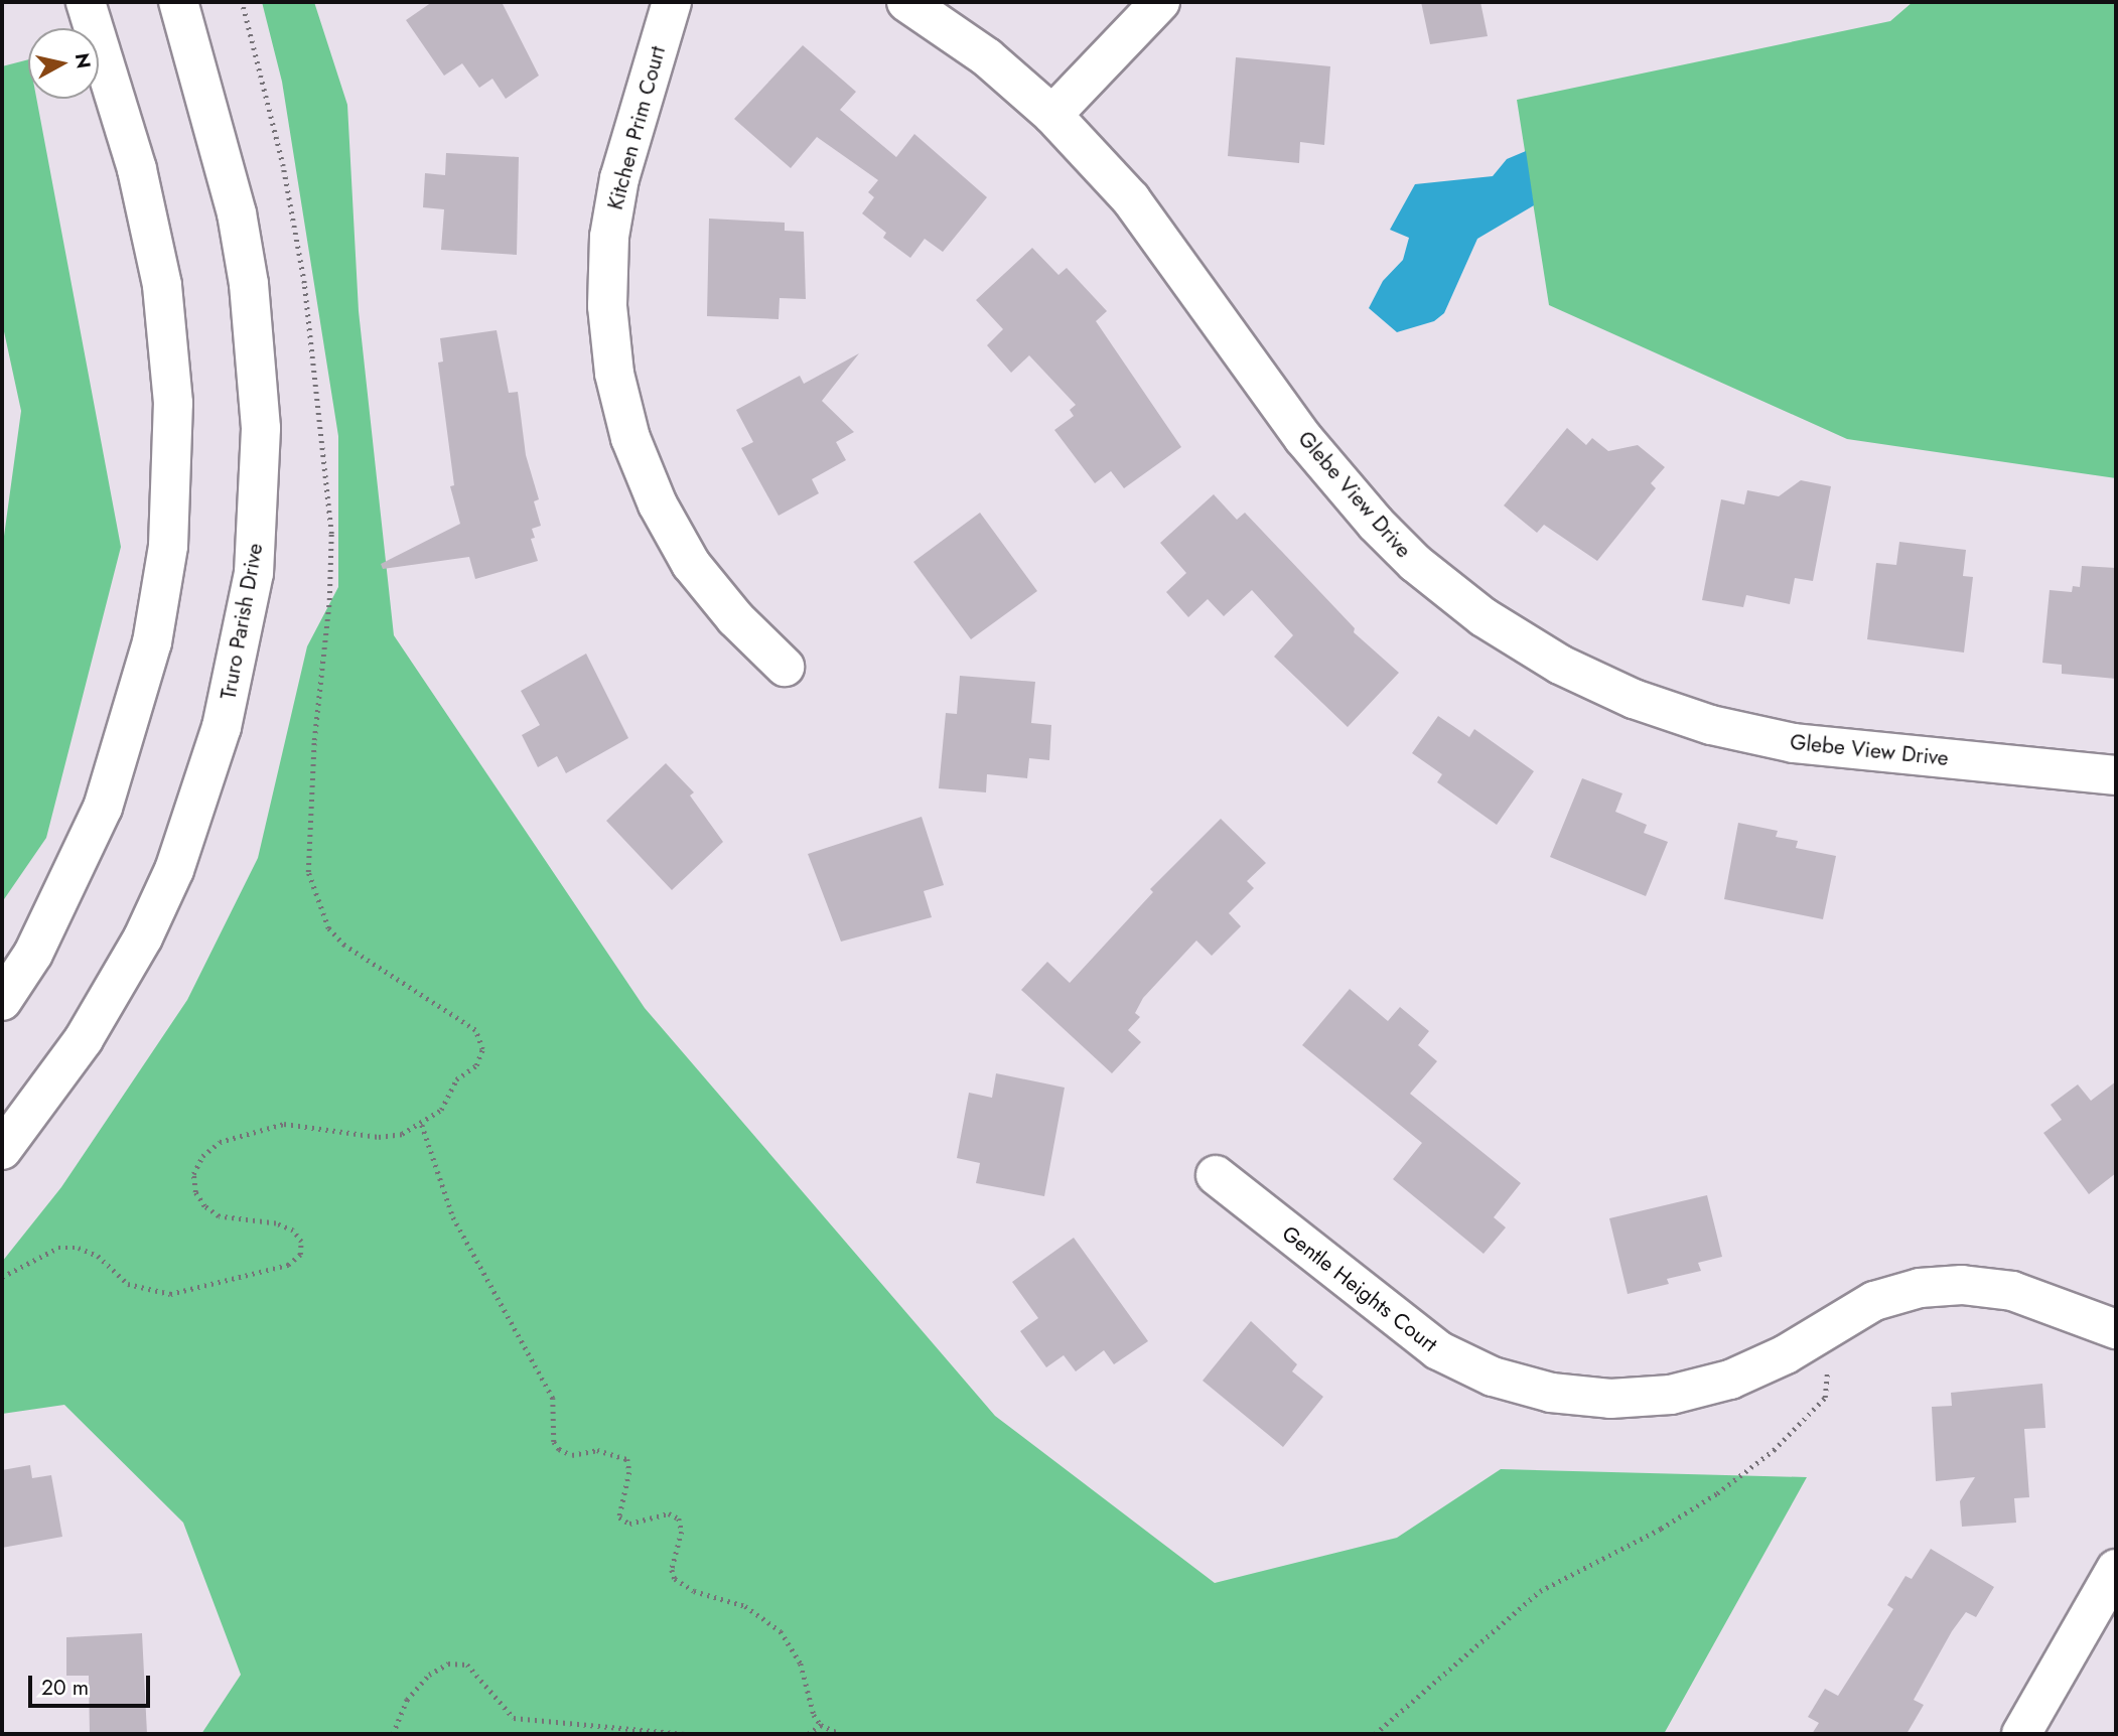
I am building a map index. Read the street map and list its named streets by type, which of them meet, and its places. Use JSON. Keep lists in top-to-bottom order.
{
  "streets": {
    "street": [
      "Kitchen Prim Court",
      "Glebe View Drive",
      "Truro Parish Drive",
      "Gentle Heights Court"
    ]
  },
  "scale_bar": "20 m",
  "north": "right"
}
